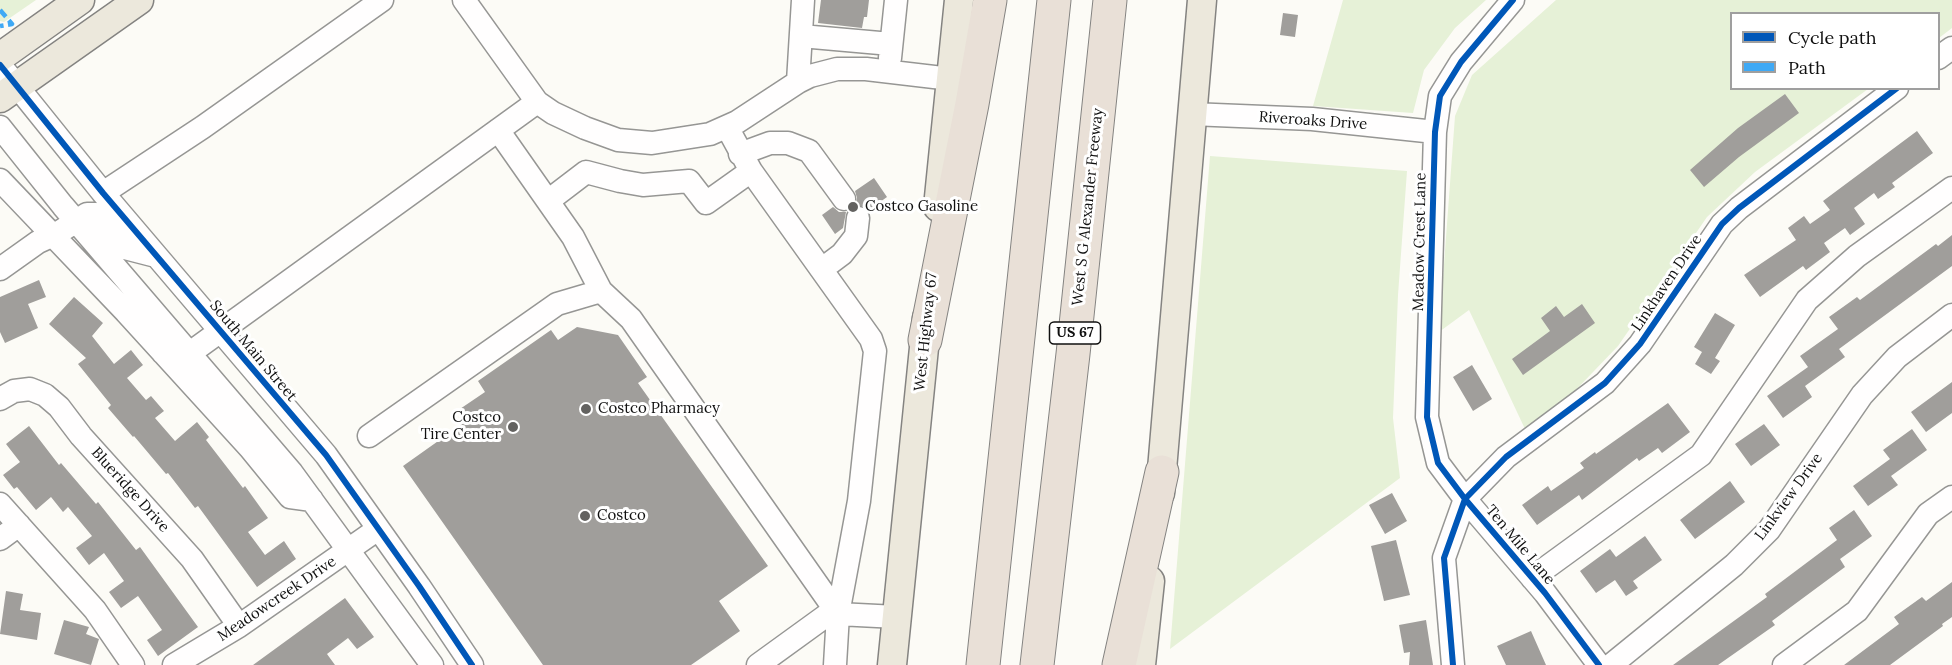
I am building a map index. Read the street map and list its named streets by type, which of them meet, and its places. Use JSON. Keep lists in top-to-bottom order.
{
  "streets": {
    "highway": ["West S G Alexander Freeway", "US 67"],
    "main road": ["West Highway 67"],
    "street": [
      "Riveroaks Drive",
      "Meadow Crest Lane",
      "Linkhaven Drive",
      "South Main Street",
      "Blueridge Drive",
      "Linkview Drive",
      "Ten Mile Lane",
      "Meadowcreek Drive"
    ]
  },
  "crossings": [
    ["Riveroaks Drive", "Meadow Crest Lane"],
    ["Meadow Crest Lane", "Linkhaven Drive"],
    ["Meadow Crest Lane", "Ten Mile Lane"],
    ["Linkhaven Drive", "Ten Mile Lane"],
    ["South Main Street", "Meadowcreek Drive"],
    ["Blueridge Drive", "Meadowcreek Drive"]
  ],
  "places": [
    "Costco Gasoline",
    "Costco Pharmacy",
    "Costco Tire Center",
    "Costco"
  ],
  "legend": ["Cycle path", "Path"]
}
